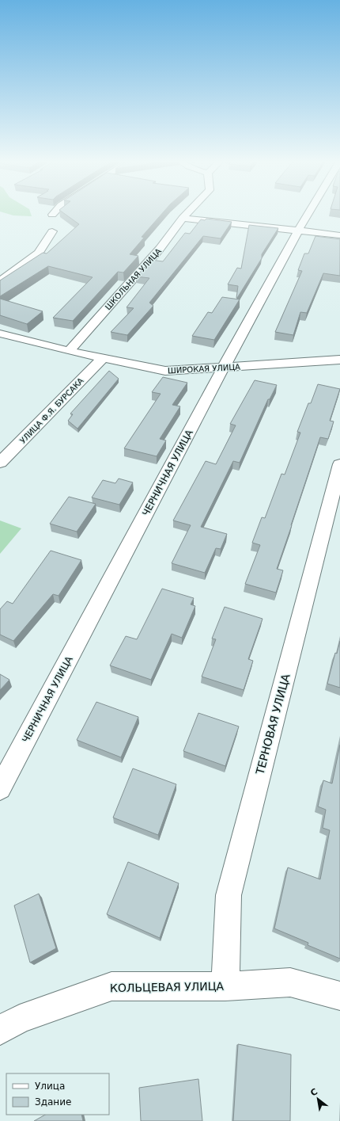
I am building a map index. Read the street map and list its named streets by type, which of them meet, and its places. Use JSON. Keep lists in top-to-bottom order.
{
  "streets": {
    "street": [
      "ШКОЛЬНАЯ УЛИЦА",
      "ШИРОКАЯ УЛИЦА",
      "УЛИЦА Ф.Я. БУРСАКА",
      "ЧЕРНИЧНАЯ УЛИЦА",
      "ТЕРНОВАЯ УЛИЦА",
      "КОЛЬЦЕВАЯ УЛИЦА"
    ]
  },
  "crossings": [
    ["ШКОЛЬНАЯ УЛИЦА", "ШИРОКАЯ УЛИЦА"],
    ["ШИРОКАЯ УЛИЦА", "УЛИЦА Ф.Я. БУРСАКА"],
    ["ШИРОКАЯ УЛИЦА", "ЧЕРНИЧНАЯ УЛИЦА"],
    ["ТЕРНОВАЯ УЛИЦА", "КОЛЬЦЕВАЯ УЛИЦА"]
  ],
  "legend": ["Улица", "Здание"],
  "north": "top left"
}
